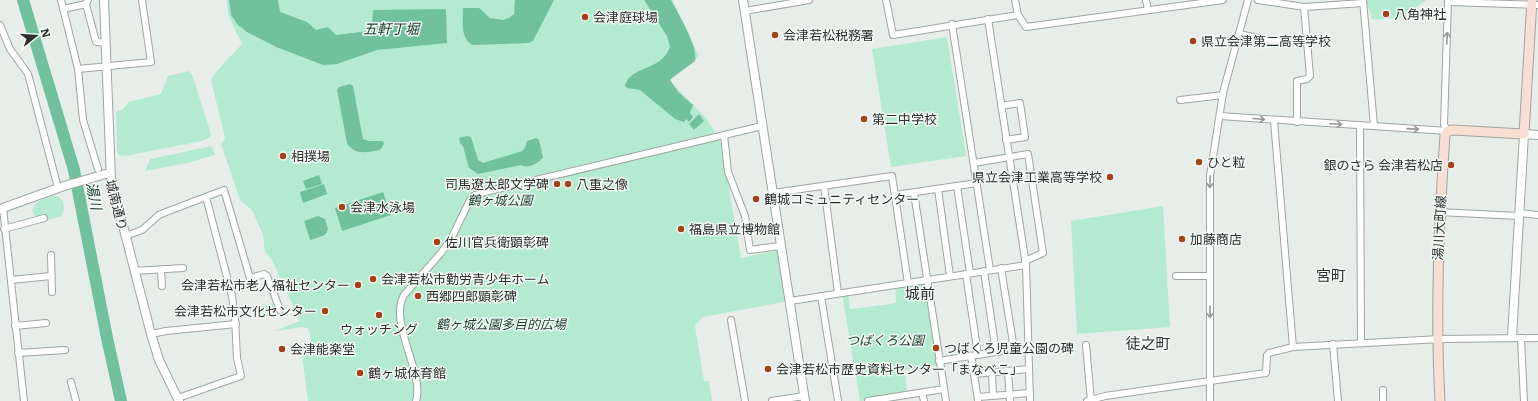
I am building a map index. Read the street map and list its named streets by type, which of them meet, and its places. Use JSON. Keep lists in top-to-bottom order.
{
  "streets": {
    "main road": ["湯川大町線"],
    "street": ["城南通り"]
  },
  "districts": ["宮町", "城前", "徒之町"],
  "water": ["五軒丁堀", "湯川"],
  "parks": ["鶴ヶ城公園", "鶴ヶ城公園多目的広場", "つばくろ公園"],
  "places": [
    "八角神社",
    "会津庭球場",
    "会津若松税務署",
    "県立会津第二高等学校",
    "第二中学校",
    "相撲場",
    "ひと粒",
    "銀のさら 会津若松店",
    "県立会津工業高等学校",
    "司馬遼太郎文学碑",
    "八重之像",
    "鶴城コミュニティセンター",
    "会津水泳場",
    "福島県立博物館",
    "加藤商店",
    "佐川官兵衛顕彰碑",
    "会津若松市勤労青少年ホーム",
    "会津若松市老人福祉センター",
    "西郷四郎顕彰碑",
    "会津若松市文化センター",
    "ウォッチング",
    "つばくろ児童公園の碑",
    "会津能楽堂",
    "会津若松市歴史資料センター「まなべこ」",
    "鶴ヶ城体育館"
  ],
  "north": "right"
}
